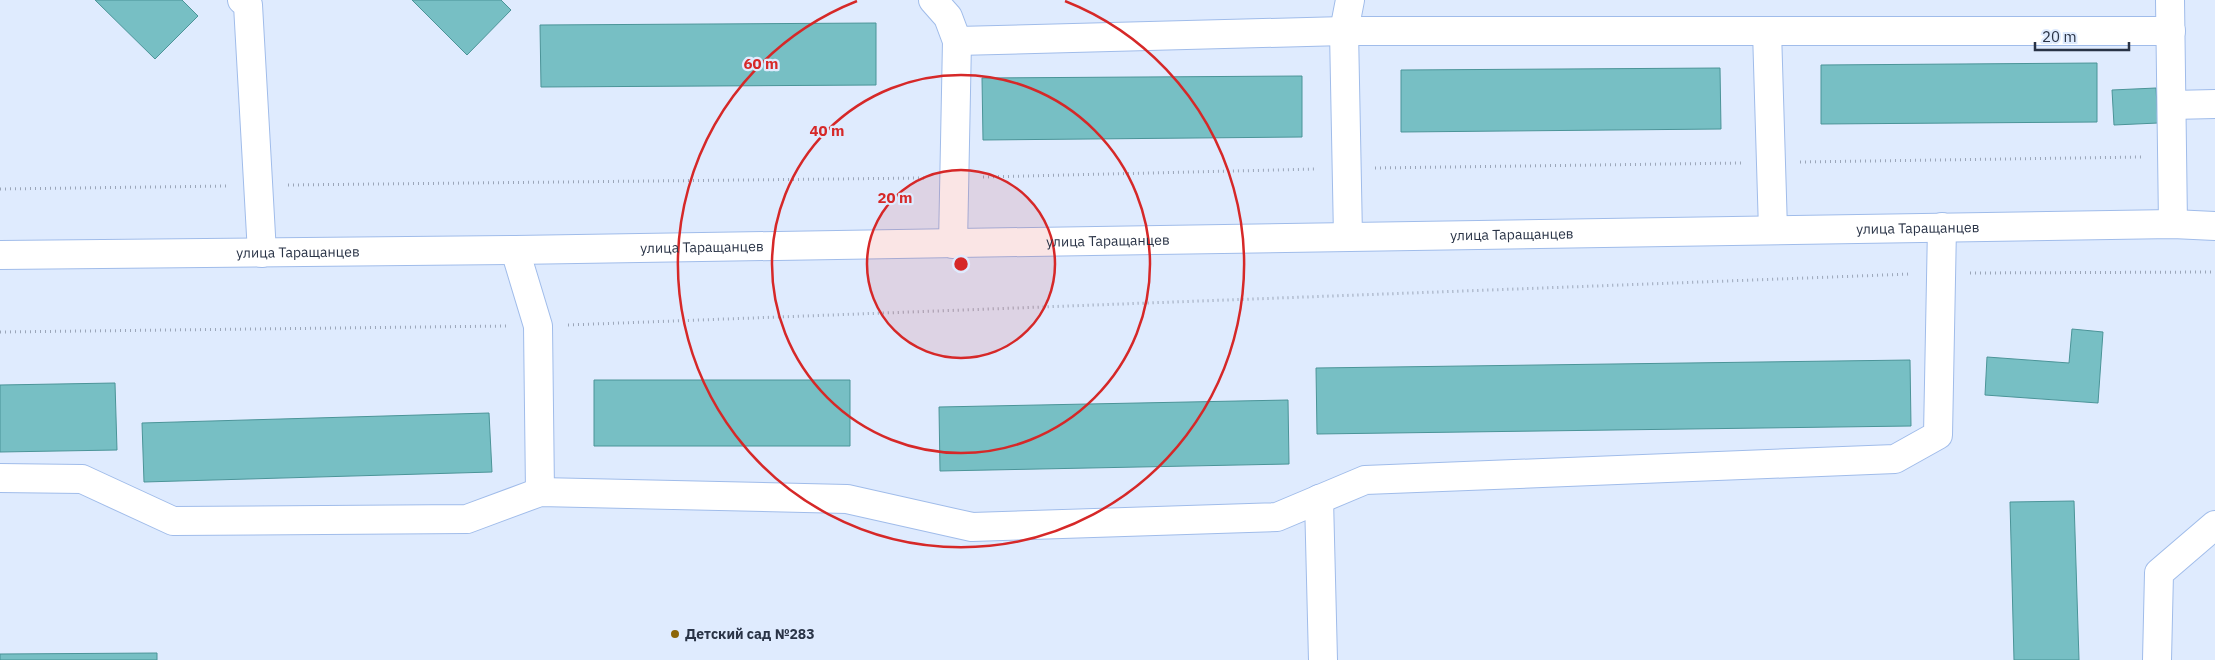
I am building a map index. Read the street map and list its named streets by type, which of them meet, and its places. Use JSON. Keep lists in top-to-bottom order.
{
  "streets": {
    "street": ["улица Таращанцев"]
  },
  "places": ["Детский сад №283"],
  "scale_bar": "20 m",
  "rings": ["60 m", "40 m", "20 m"]
}
